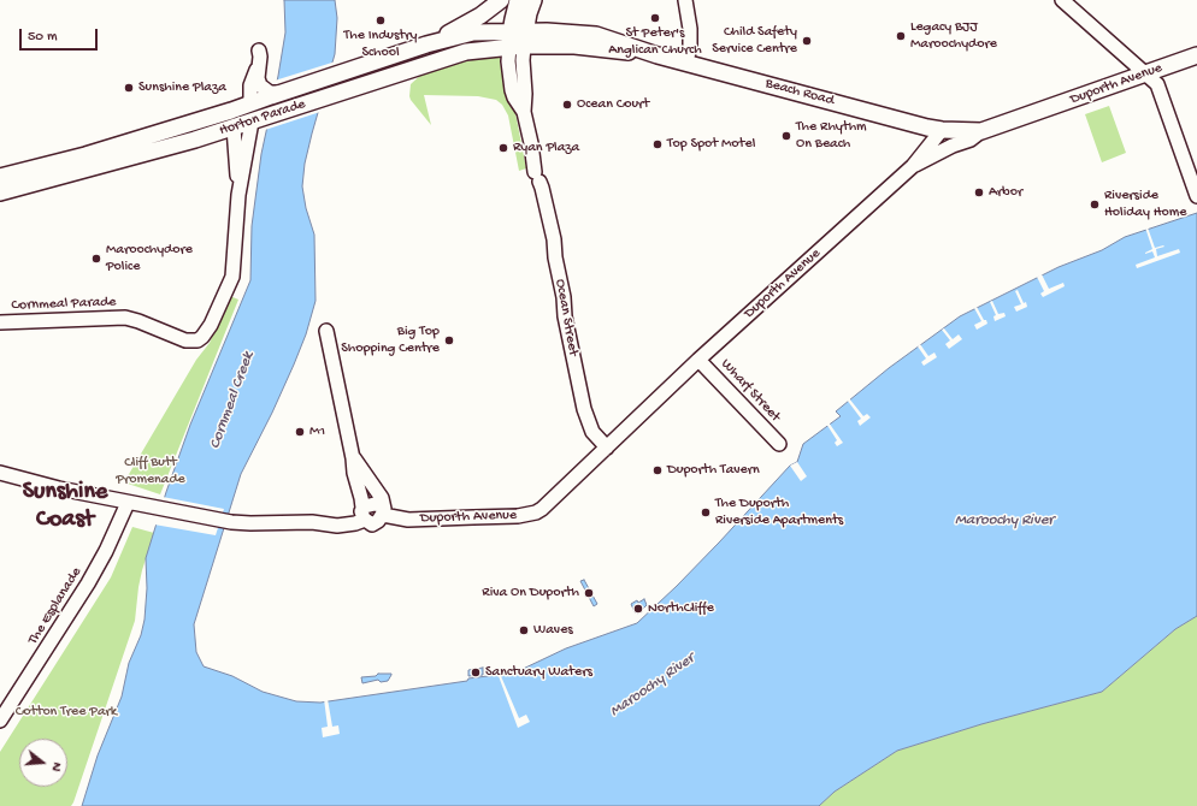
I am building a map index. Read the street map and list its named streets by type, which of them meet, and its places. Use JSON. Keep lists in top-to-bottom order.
{
  "streets": {
    "main road": ["Duporth Avenue", "Beach Road", "Horton Parade"],
    "street": [
      "Cornmeal Parade",
      "Ocean Street",
      "Wharf Street",
      "The Esplanade"
    ]
  },
  "crossings": [
    ["Duporth Avenue", "Beach Road"],
    ["Duporth Avenue", "Ocean Street"],
    ["Duporth Avenue", "Wharf Street"],
    ["Beach Road", "Horton Parade"],
    ["Beach Road", "Ocean Street"],
    ["Horton Parade", "Cornmeal Parade"],
    ["Horton Parade", "Ocean Street"]
  ],
  "districts": ["Sunshine Coast"],
  "water": ["Cornmeal Creek", "Maroochy River"],
  "parks": ["Cliff Butt Promenade", "Cotton Tree Park"],
  "places": [
    "St Peter's Anglican Church",
    "The Industry School",
    "Legacy BJJ Maroochydore",
    "Child Safety Service Centre",
    "Sunshine Plaza",
    "Ocean Court",
    "The Rhythm On Beach",
    "Top Spot Motel",
    "Ryan Plaza",
    "Arbor",
    "Riverside Holiday Home",
    "Maroochydore Police",
    "Big Top Shopping Centre",
    "M1",
    "Duporth Tavern",
    "The Duporth Riverside Apartments",
    "Riva On Duporth",
    "NorthCliffe",
    "Waves",
    "Sanctuary Waters"
  ],
  "scale_bar": "50 m",
  "north": "right"
}
